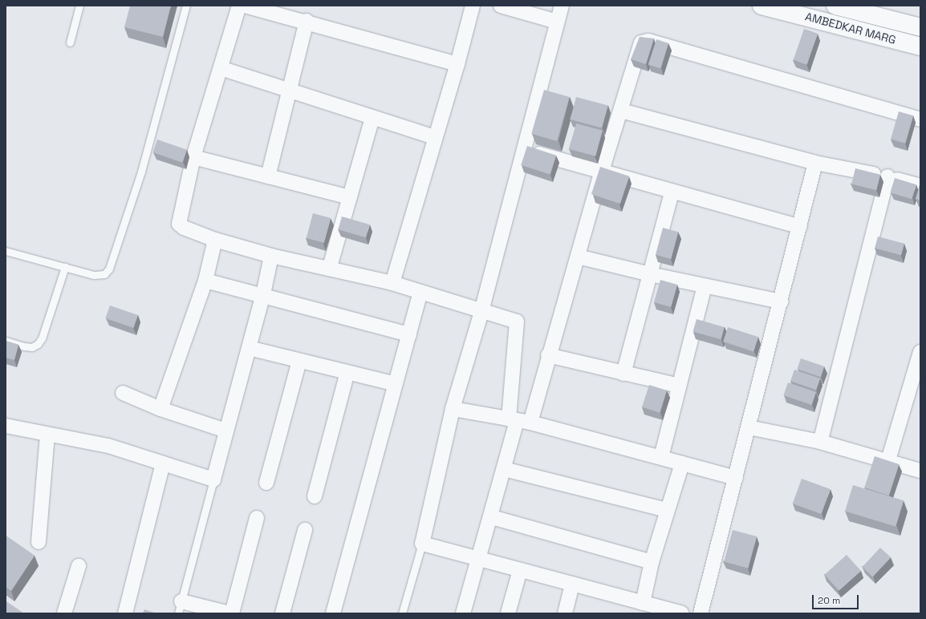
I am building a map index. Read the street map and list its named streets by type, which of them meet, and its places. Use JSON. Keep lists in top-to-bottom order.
{
  "streets": {
    "street": ["AMBEDKAR MARG"]
  },
  "scale_bar": "20 m"
}
